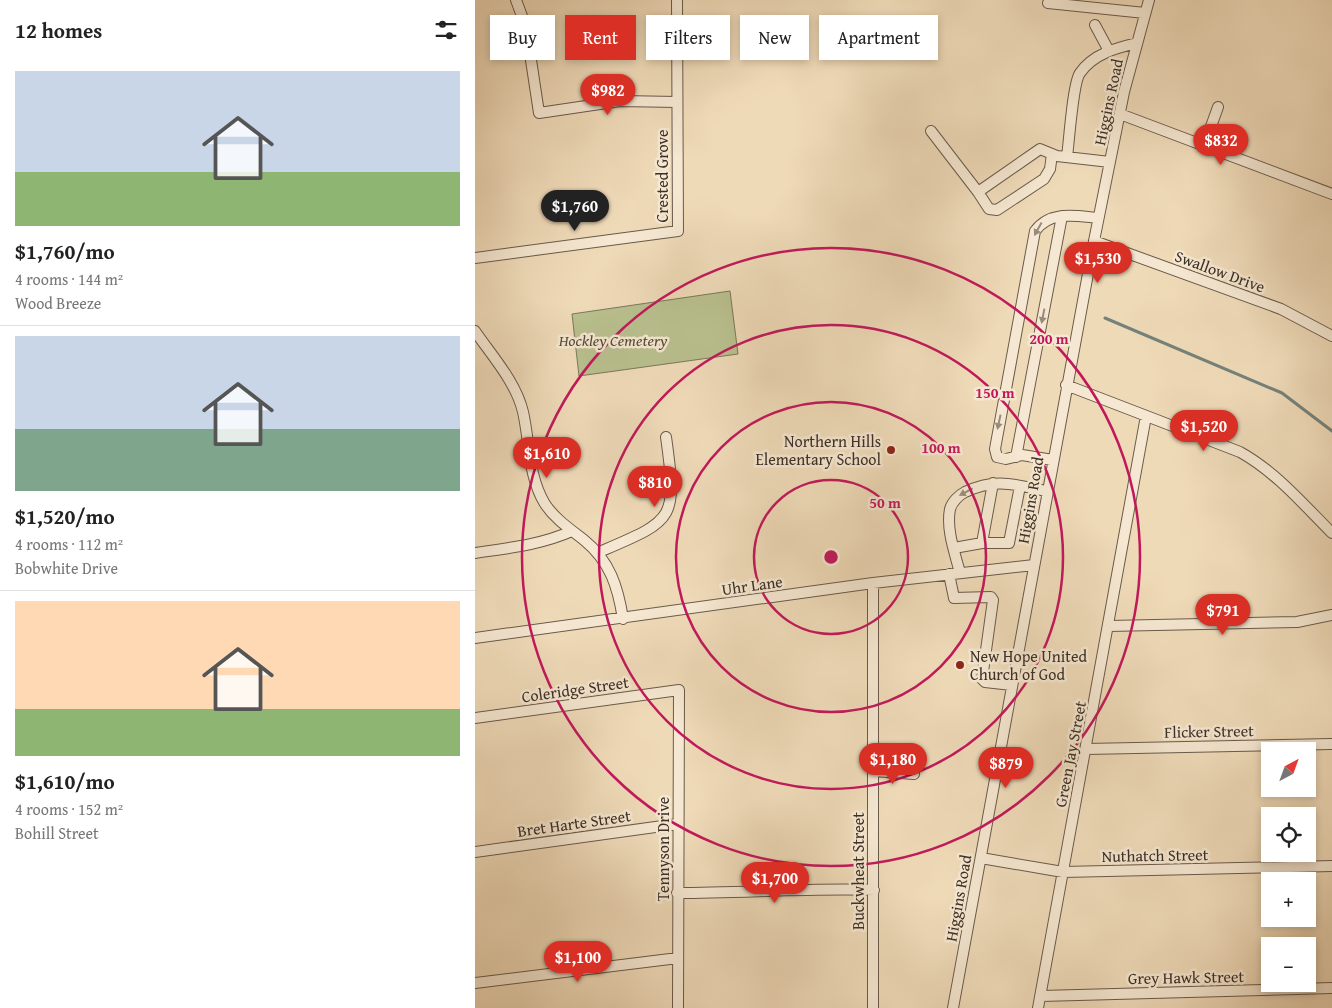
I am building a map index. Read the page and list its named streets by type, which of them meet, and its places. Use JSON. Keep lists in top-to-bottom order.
{
  "streets": {
    "street": [
      "Higgins Road",
      "Crested Grove",
      "Swallow Drive",
      "Uhr Lane",
      "Coleridge Street",
      "Flicker Street",
      "Green Jay Street",
      "Bret Harte Street",
      "Tennyson Drive",
      "Nuthatch Street",
      "Buckwheat Street",
      "Grey Hawk Street"
    ]
  },
  "crossings": [
    ["Higgins Road", "Swallow Drive"],
    ["Higgins Road", "Uhr Lane"],
    ["Higgins Road", "Nuthatch Street"],
    ["Uhr Lane", "Buckwheat Street"],
    ["Coleridge Street", "Tennyson Drive"],
    ["Flicker Street", "Green Jay Street"],
    ["Green Jay Street", "Nuthatch Street"],
    ["Green Jay Street", "Grey Hawk Street"],
    ["Bret Harte Street", "Tennyson Drive"]
  ],
  "parks": ["Hockley Cemetery"],
  "places": ["Northern Hills Elementary School", "New Hope United Church of God"],
  "north": "top right",
  "page": {
    "heading": "12 homes",
    "chip": [
      "Buy",
      "Rent",
      "Filters",
      "New",
      "Apartment"
    ],
    "list": [
      {
        "name": "$1,760/mo",
        "note": "4 rooms · 144 m² · Wood Breeze"
      },
      {
        "name": "$1,520/mo",
        "note": "4 rooms · 112 m² · Bobwhite Drive"
      },
      {
        "name": "$1,610/mo",
        "note": "4 rooms · 152 m² · Bohill Street"
      }
    ],
    "price": [
      "$982",
      "$832",
      "$1,760",
      "$1,530",
      "$1,520",
      "$1,610",
      "$810",
      "$791",
      "$1,180",
      "$879",
      "$1,700",
      "$1,100"
    ],
    "map_buttons": ["+", "−"]
  },
  "rings": [
    "200 m",
    "150 m",
    "100 m",
    "50 m"
  ]
}
